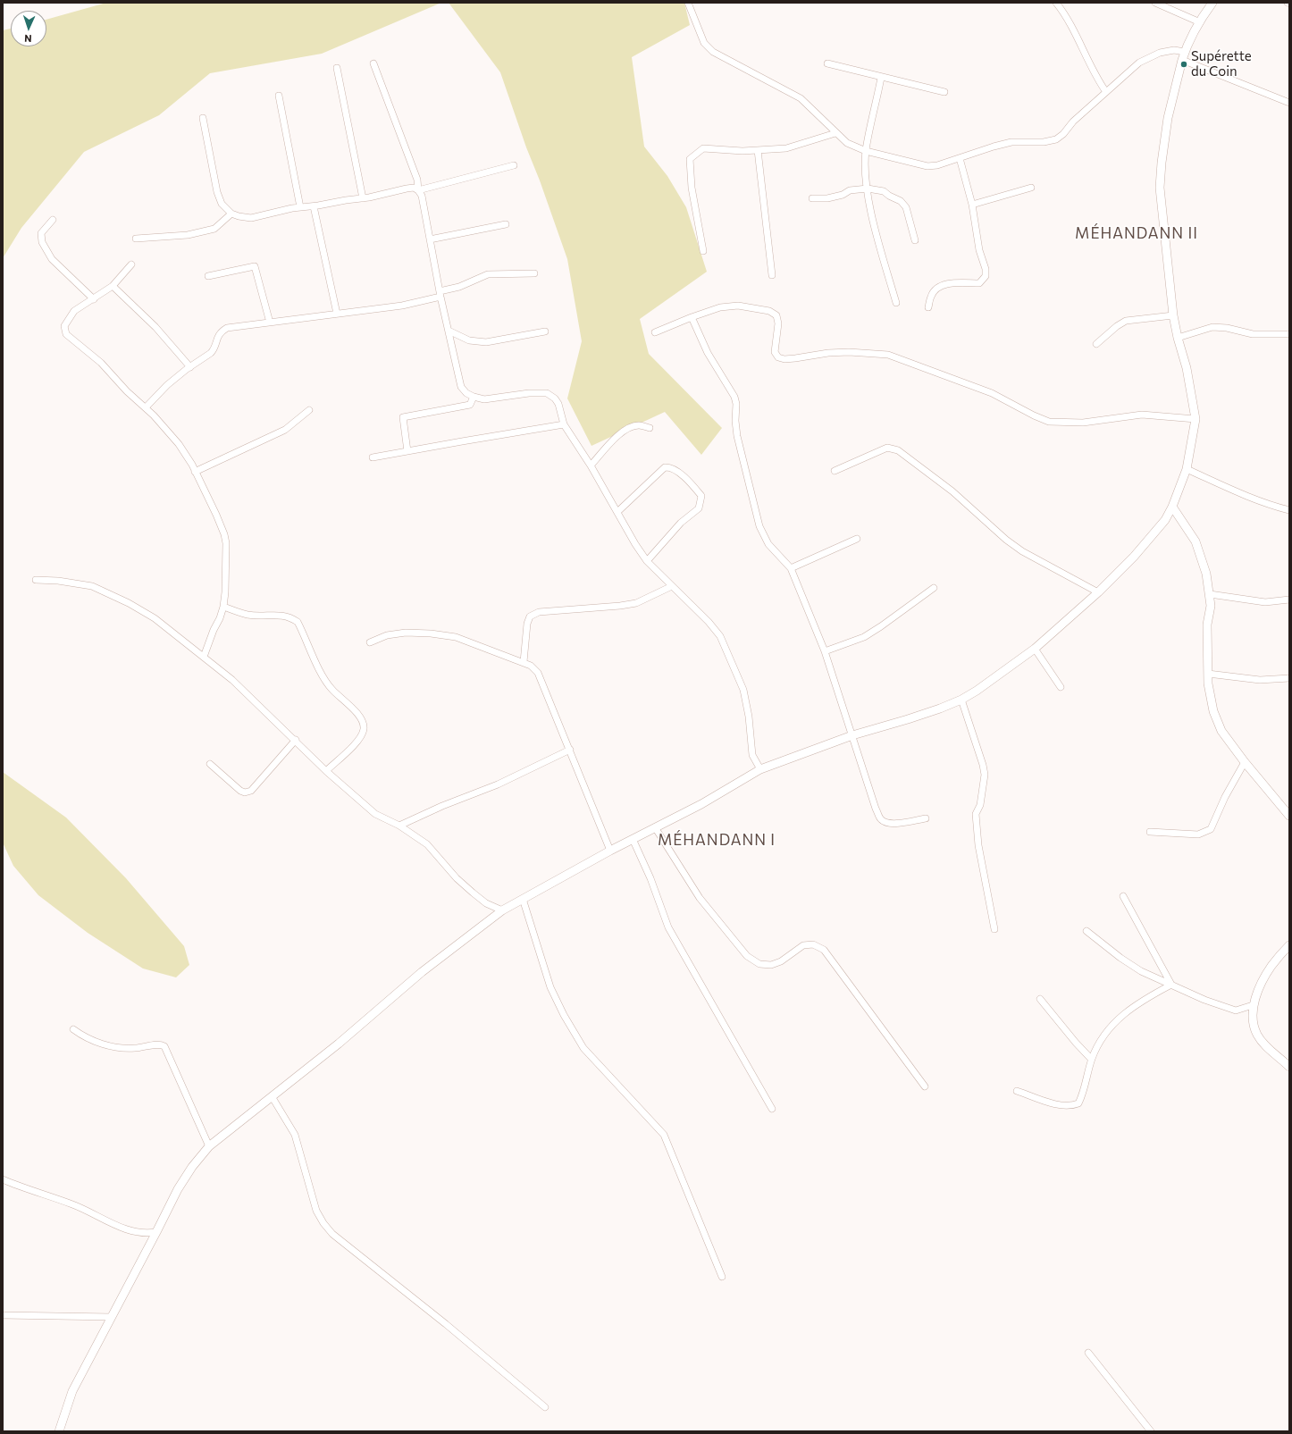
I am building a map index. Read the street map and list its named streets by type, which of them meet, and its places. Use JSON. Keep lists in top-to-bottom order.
{
  "districts": ["MÉHANDANN II", "MÉHANDANN I"],
  "places": ["Supérette du Coin"],
  "north": "bottom"
}
